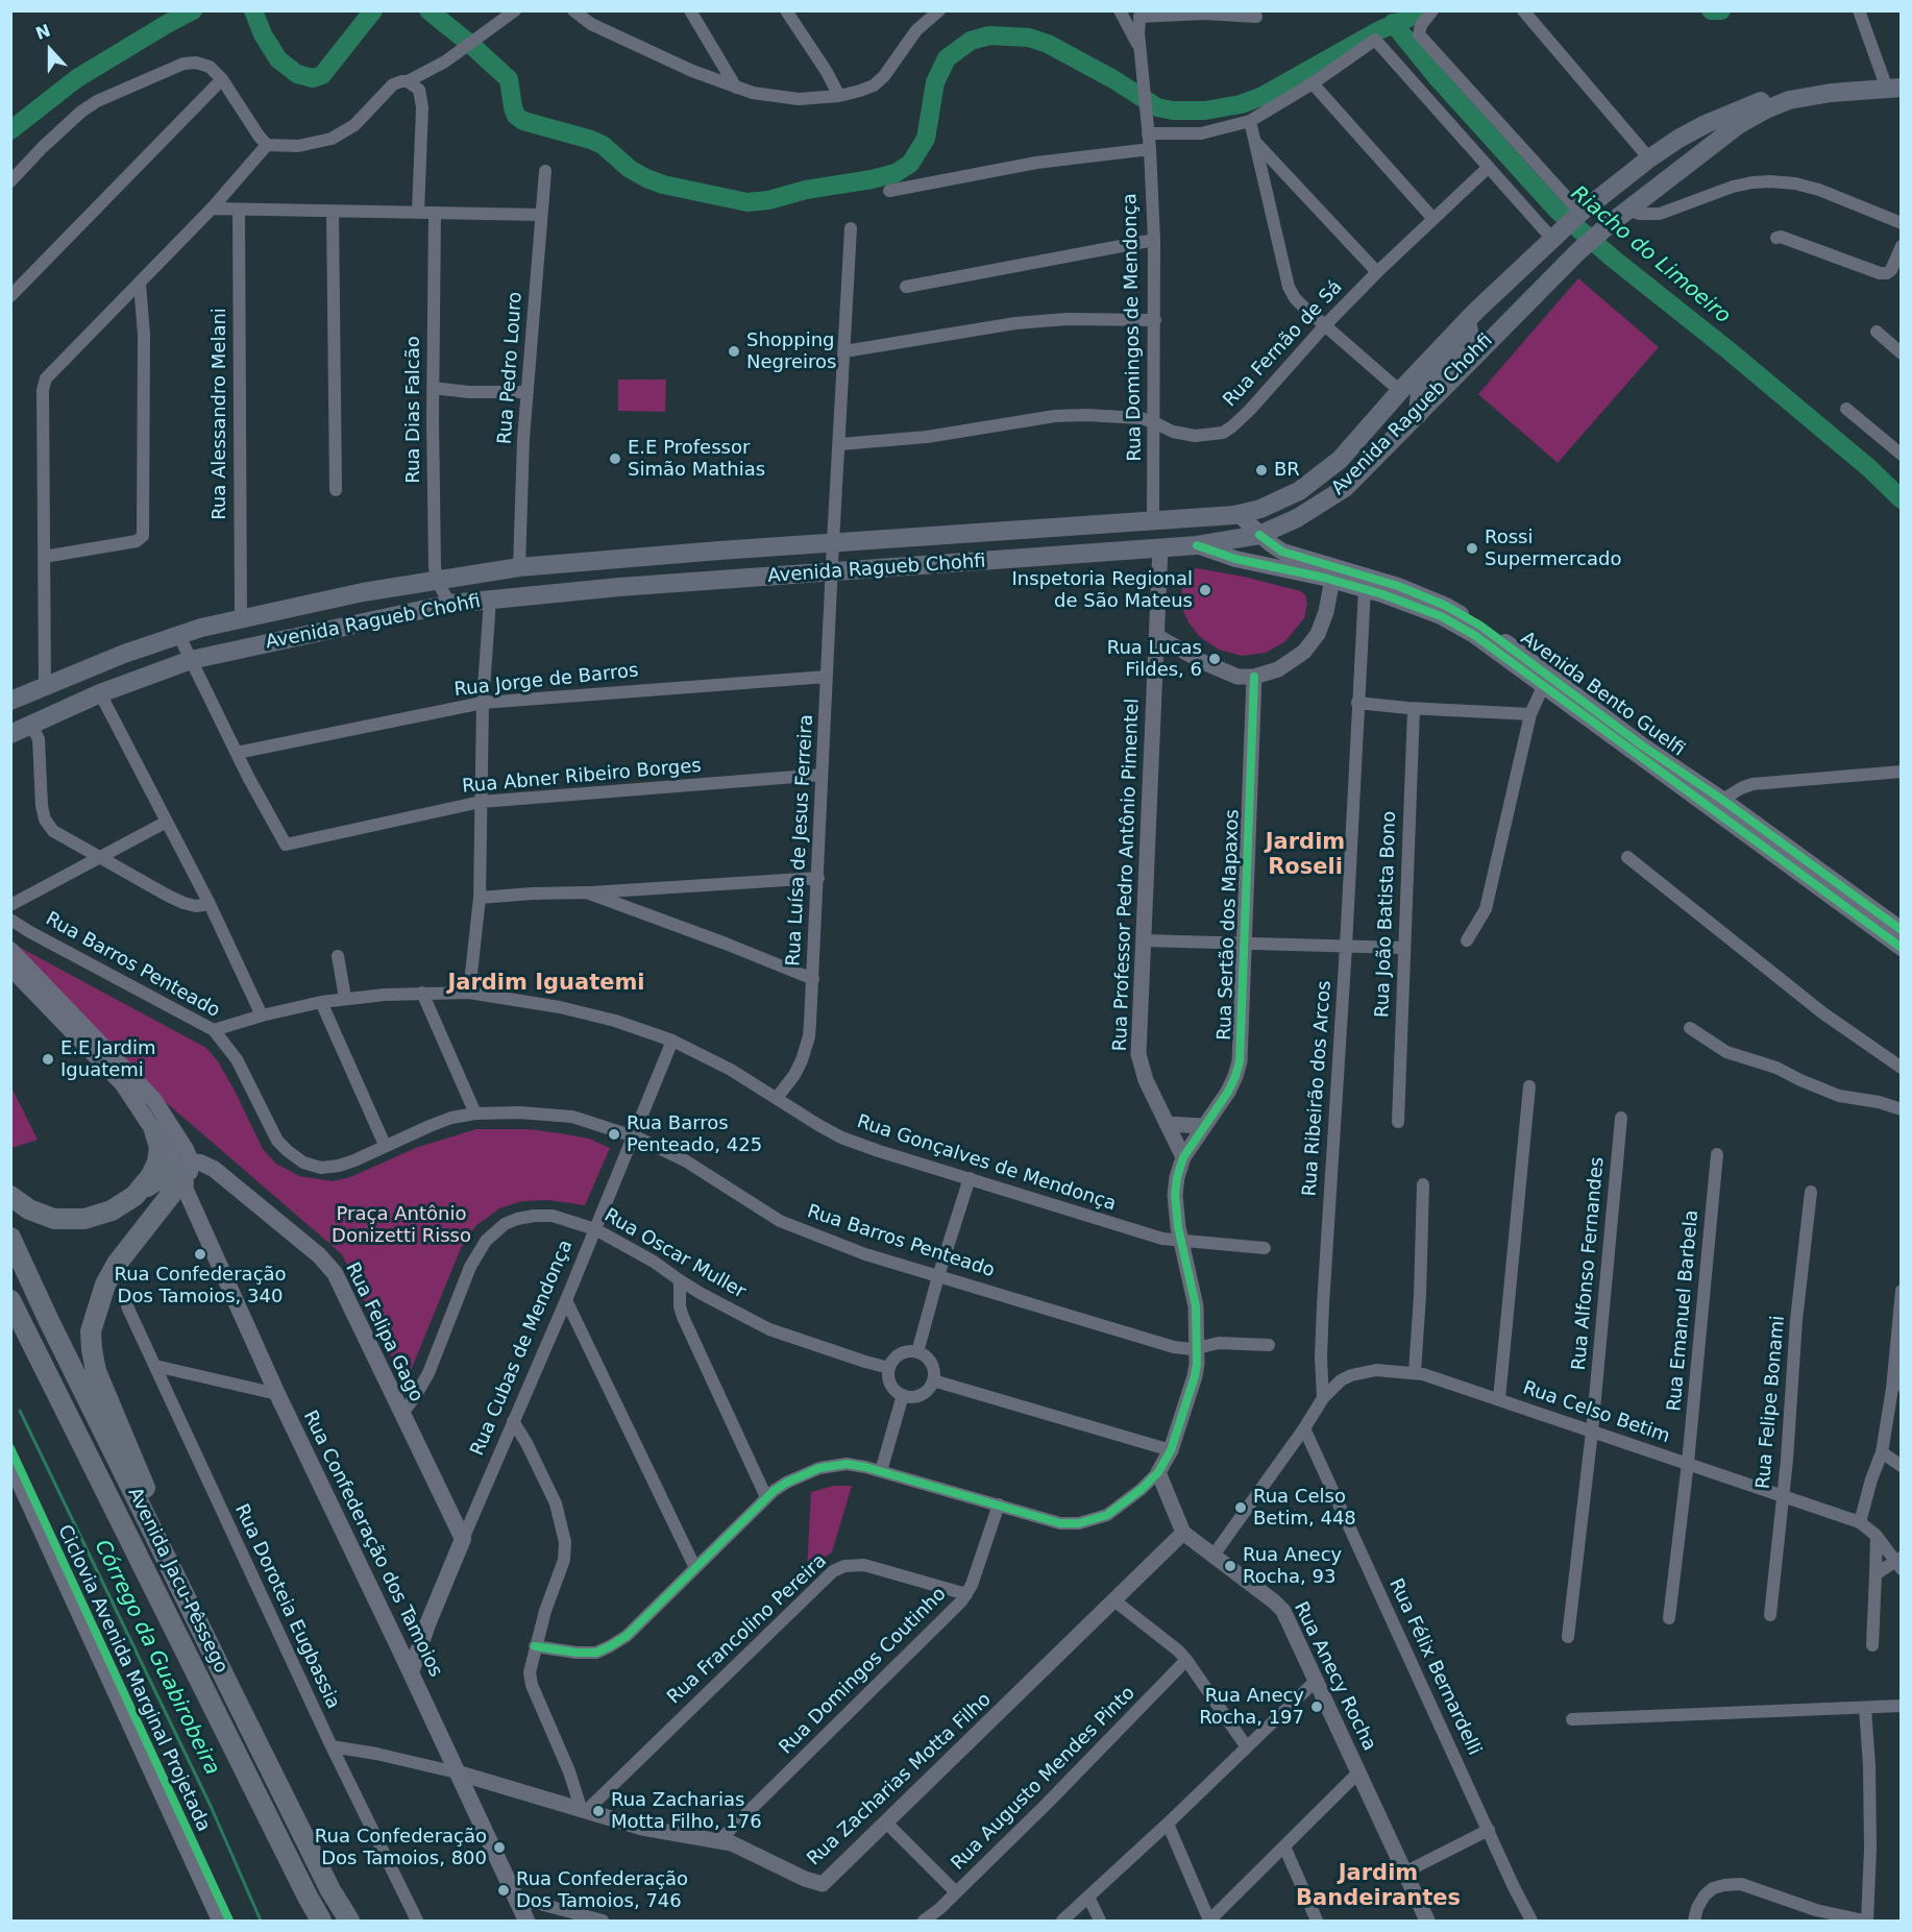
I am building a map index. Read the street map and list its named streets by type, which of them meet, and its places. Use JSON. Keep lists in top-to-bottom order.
{
  "streets": {
    "highway": ["Avenida Jacu-Pêssego"],
    "main road": [
      "Avenida Ragueb Chohfi",
      "Avenida Bento Guelfi",
      "Rua Felipa Gago",
      "Rua Cubas de Mendonça",
      "Rua Confederação dos Tamoios"
    ],
    "street": [
      "Rua Domingos de Mendonça",
      "Rua Fernão de Sá",
      "Rua Pedro Louro",
      "Rua Dias Falcão",
      "Rua Alessandro Melani",
      "Rua Jorge de Barros",
      "Rua Abner Ribeiro Borges",
      "Rua Luísa de Jesus Ferreira",
      "Rua Professor Pedro Antônio Pimentel",
      "Rua João Batista Bono",
      "Rua Sertão dos Mapaxos",
      "Rua Barros Penteado",
      "Rua Ribeirão dos Arcos",
      "Rua Gonçalves de Mendonça",
      "Rua Oscar Muller",
      "Rua Alfonso Fernandes",
      "Rua Emanuel Barbela",
      "Rua Felipe Bonami",
      "Rua Celso Betim",
      "Rua Doroteia Eugbassia",
      "Rua Francolino Pereira",
      "Rua Félix Bernardelli",
      "Rua Domingos Coutinho",
      "Rua Anecy Rocha",
      "Rua Augusto Mendes Pinto",
      "Rua Zacharias Motta Filho"
    ],
    "cycle path": ["Ciclovia Avenida Marginal Projetada"]
  },
  "crossings": [
    ["Rua Domingos de Mendonça", "Rua Fernão de Sá"],
    ["Rua Domingos de Mendonça", "Avenida Ragueb Chohfi"],
    ["Rua Fernão de Sá", "Rua Luísa de Jesus Ferreira"],
    ["Rua Pedro Louro", "Avenida Ragueb Chohfi"],
    ["Rua Dias Falcão", "Avenida Ragueb Chohfi"],
    ["Rua Alessandro Melani", "Avenida Ragueb Chohfi"],
    ["Avenida Ragueb Chohfi", "Avenida Bento Guelfi"],
    ["Avenida Ragueb Chohfi", "Rua Abner Ribeiro Borges"],
    ["Avenida Ragueb Chohfi", "Rua Luísa de Jesus Ferreira"],
    ["Avenida Ragueb Chohfi", "Rua Professor Pedro Antônio Pimentel"],
    ["Rua Jorge de Barros", "Rua Abner Ribeiro Borges"],
    ["Rua Jorge de Barros", "Rua Luísa de Jesus Ferreira"],
    ["Avenida Bento Guelfi", "Rua Ribeirão dos Arcos"],
    ["Rua Abner Ribeiro Borges", "Rua Luísa de Jesus Ferreira"],
    ["Rua Professor Pedro Antônio Pimentel", "Rua Sertão dos Mapaxos"],
    ["Rua Barros Penteado", "Rua Gonçalves de Mendonça"],
    ["Rua Barros Penteado", "Rua Cubas de Mendonça"],
    ["Rua Ribeirão dos Arcos", "Rua Celso Betim"],
    ["Rua Gonçalves de Mendonça", "Rua Cubas de Mendonça"],
    ["Rua Oscar Muller", "Rua Felipa Gago"],
    ["Rua Oscar Muller", "Rua Cubas de Mendonça"],
    ["Rua Alfonso Fernandes", "Rua Celso Betim"],
    ["Rua Emanuel Barbela", "Rua Celso Betim"],
    ["Rua Felipa Gago", "Rua Cubas de Mendonça"],
    ["Rua Felipa Gago", "Rua Confederação dos Tamoios"],
    ["Rua Cubas de Mendonça", "Rua Confederação dos Tamoios"],
    ["Rua Felipe Bonami", "Rua Celso Betim"],
    ["Rua Confederação dos Tamoios", "Rua Zacharias Motta Filho"],
    ["Rua Doroteia Eugbassia", "Rua Zacharias Motta Filho"],
    ["Rua Francolino Pereira", "Rua Domingos Coutinho"],
    ["Rua Francolino Pereira", "Rua Zacharias Motta Filho"],
    ["Rua Domingos Coutinho", "Rua Zacharias Motta Filho"],
    ["Rua Anecy Rocha", "Rua Zacharias Motta Filho"]
  ],
  "districts": ["Jardim Roseli", "Jardim Iguatemi", "Jardim Bandeirantes"],
  "water": ["Riacho do Limoeiro", "Córrego da Guabirobeira"],
  "parks": ["Praça Antônio Donizetti Risso"],
  "places": [
    "Shopping Negreiros",
    "E.E Professor Simão Mathias",
    "BR",
    "Rossi Supermercado",
    "Inspetoria Regional de São Mateus",
    "Rua Lucas Fildes, 6",
    "E.E Jardim Iguatemi",
    "Rua Barros Penteado, 425",
    "Rua Confederação Dos Tamoios, 340",
    "Rua Celso Betim, 448",
    "Rua Anecy Rocha, 93",
    "Rua Anecy Rocha, 197",
    "Rua Zacharias Motta Filho, 176",
    "Rua Confederação Dos Tamoios, 800",
    "Rua Confederação Dos Tamoios, 746"
  ],
  "north": "top"
}
